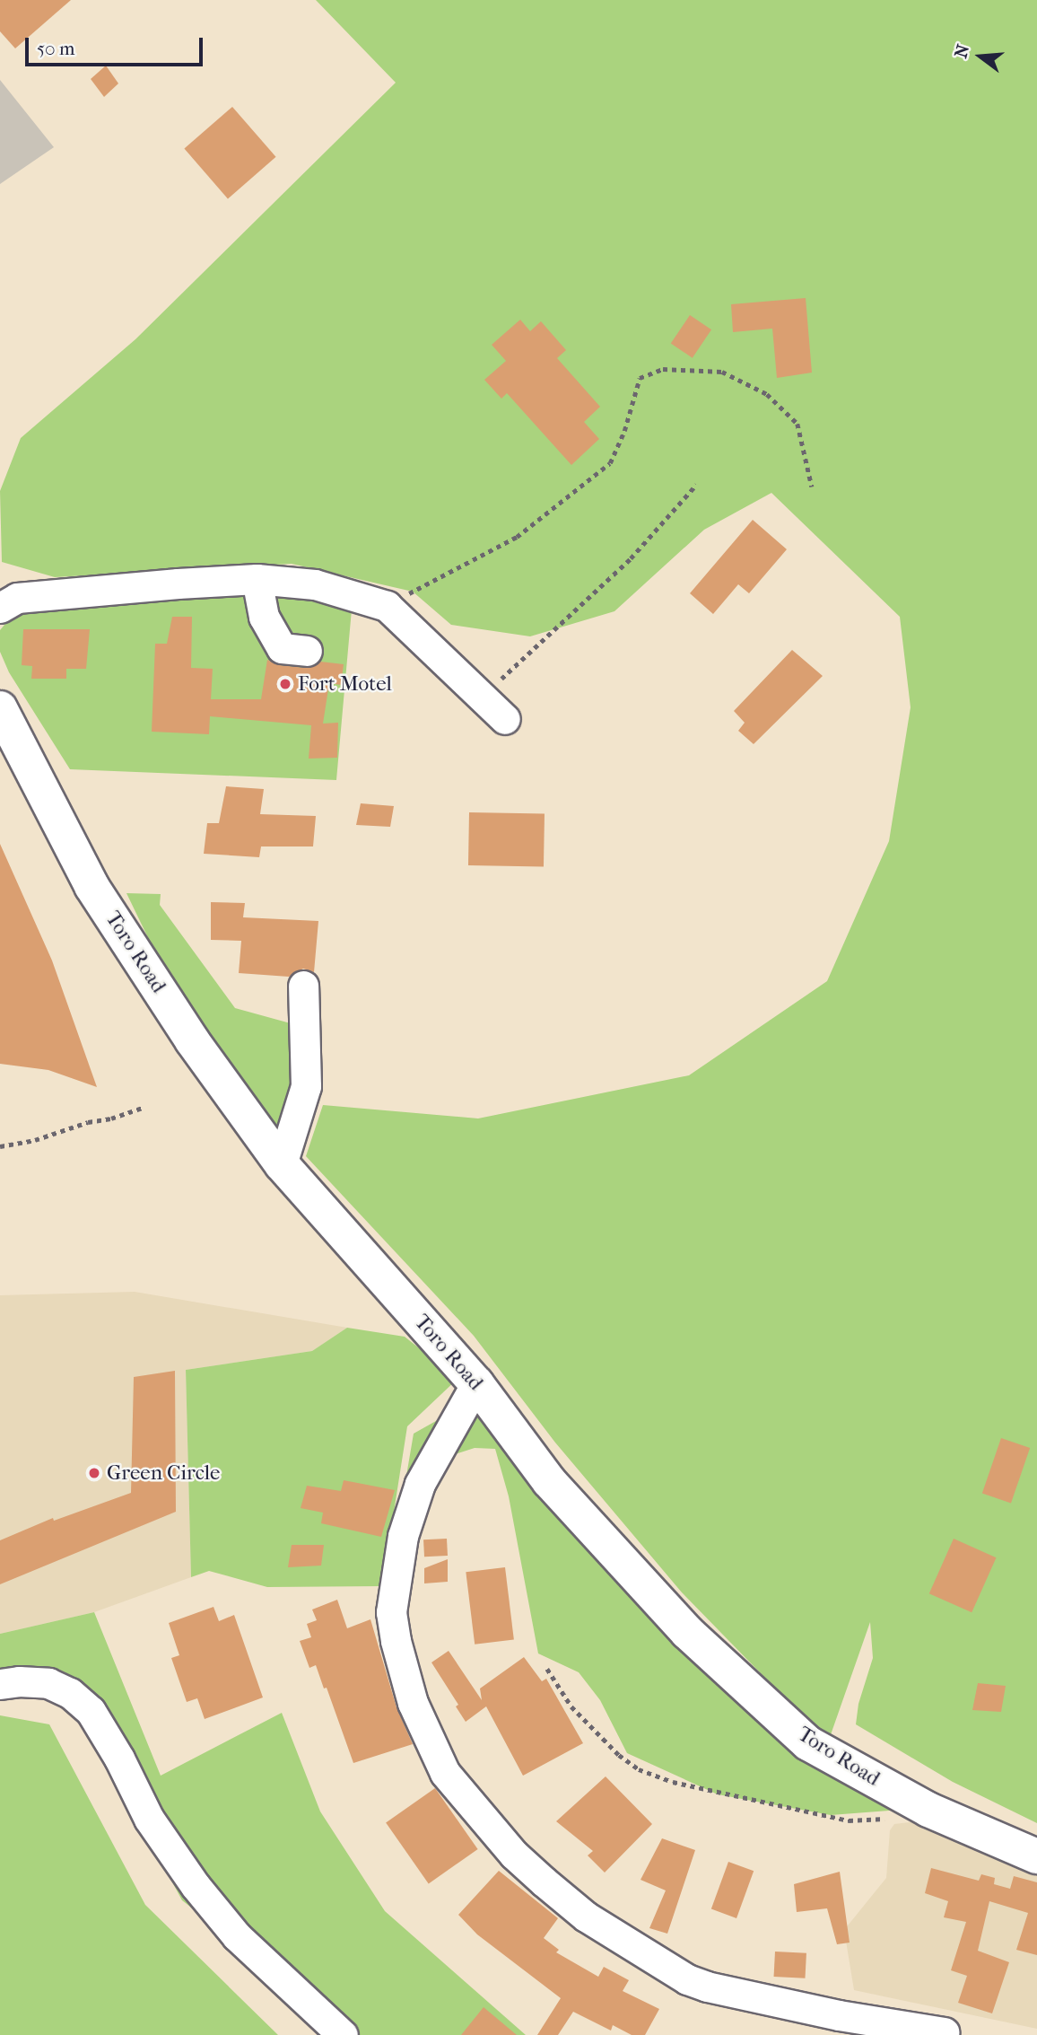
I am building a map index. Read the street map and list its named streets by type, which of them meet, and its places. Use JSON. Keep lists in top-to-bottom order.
{
  "streets": {
    "main road": ["Toro Road"]
  },
  "places": ["Fort Motel", "Green Circle"],
  "scale_bar": "50 m",
  "north": "left"
}
